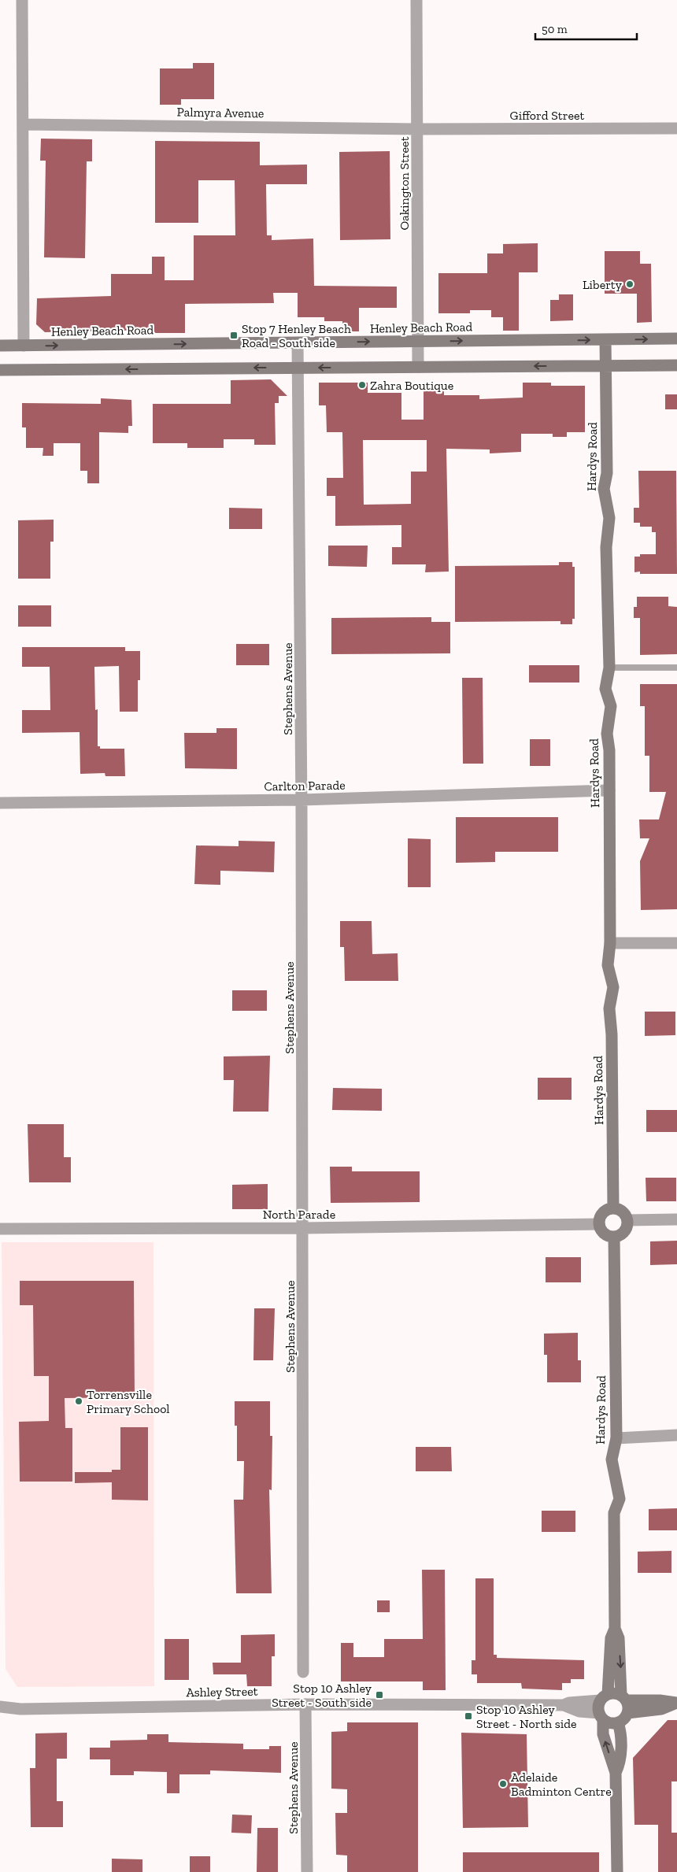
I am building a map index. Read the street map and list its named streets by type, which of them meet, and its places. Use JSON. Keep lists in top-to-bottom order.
{
  "streets": {
    "street": [
      "Palmyra Avenue",
      "Gifford Street",
      "Oakington Street",
      "Henley Beach Road",
      "Hardys Road",
      "Stephens Avenue",
      "Carlton Parade",
      "North Parade",
      "Ashley Street"
    ]
  },
  "crossings": [
    ["Palmyra Avenue", "Gifford Street"],
    ["Palmyra Avenue", "Oakington Street"],
    ["Gifford Street", "Oakington Street"],
    ["Oakington Street", "Henley Beach Road"],
    ["Henley Beach Road", "Hardys Road"],
    ["Henley Beach Road", "Stephens Avenue"],
    ["Hardys Road", "Carlton Parade"],
    ["Hardys Road", "North Parade"],
    ["Hardys Road", "Ashley Street"],
    ["Stephens Avenue", "Carlton Parade"],
    ["Stephens Avenue", "North Parade"],
    ["Stephens Avenue", "Ashley Street"]
  ],
  "places": {
    "other": [
      "Liberty",
      "Zahra Boutique",
      "Torrensville Primary School",
      "Adelaide Badminton Centre"
    ],
    "transit": ["Stop 7 Henley Beach Road - South side", "Stop 10 Ashley Street - South side", "Stop 10 Ashley Street - North side"]
  },
  "scale_bar": "50 m"
}
